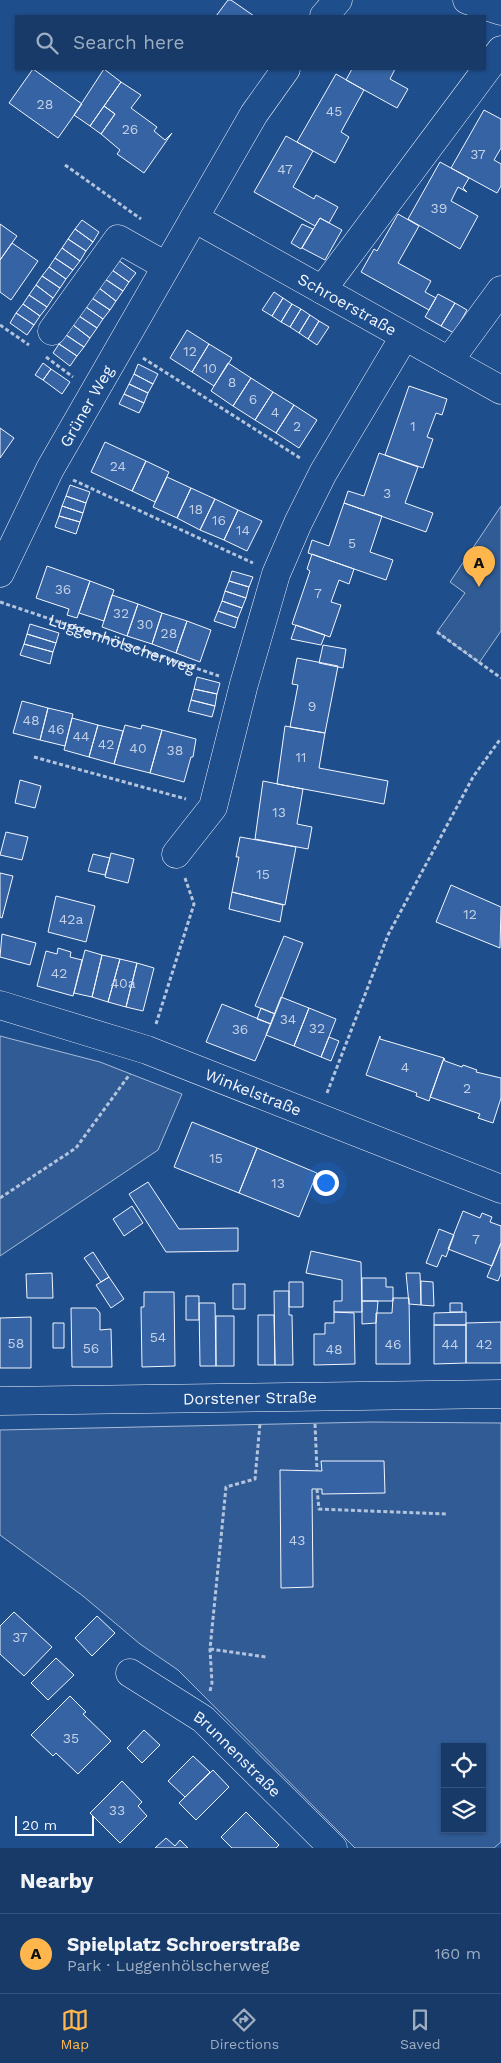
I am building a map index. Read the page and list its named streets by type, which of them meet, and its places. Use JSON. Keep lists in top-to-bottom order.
{
  "streets": {
    "street": [
      "Schroerstraße",
      "Grüner Weg",
      "Winkelstraße",
      "Dorstener Straße",
      "Brunnenstraße"
    ],
    "path": ["Luggenhölscherweg"]
  },
  "crossings": [
    ["Schroerstraße", "Grüner Weg"]
  ],
  "house_numbers": [
    "28",
    "45",
    "26",
    "37",
    "47",
    "39",
    "12",
    "10",
    "8",
    "6",
    "4",
    "2",
    "1",
    "24",
    "3",
    "18",
    "16",
    "14",
    "5",
    "36",
    "7",
    "32",
    "30",
    "28",
    "9",
    "48",
    "46",
    "44",
    "42",
    "40",
    "38",
    "11",
    "13",
    "15",
    "12",
    "42a",
    "42",
    "40a",
    "34",
    "32",
    "36",
    "4",
    "2",
    "15",
    "13",
    "7",
    "54",
    "58",
    "46",
    "44",
    "42",
    "56",
    "48",
    "43",
    "37",
    "35",
    "33"
  ],
  "scale_bar": "20 m",
  "page": {
    "search": "Search here",
    "pins": "A",
    "scale": "20 m",
    "heading": "Nearby",
    "list": [
      {
        "mark": "A",
        "name": "Spielplatz Schroerstraße",
        "note": "Park · Luggenhölscherweg",
        "value": "160 m"
      }
    ],
    "nav": ["Map", "Directions", "Saved"]
  }
}
